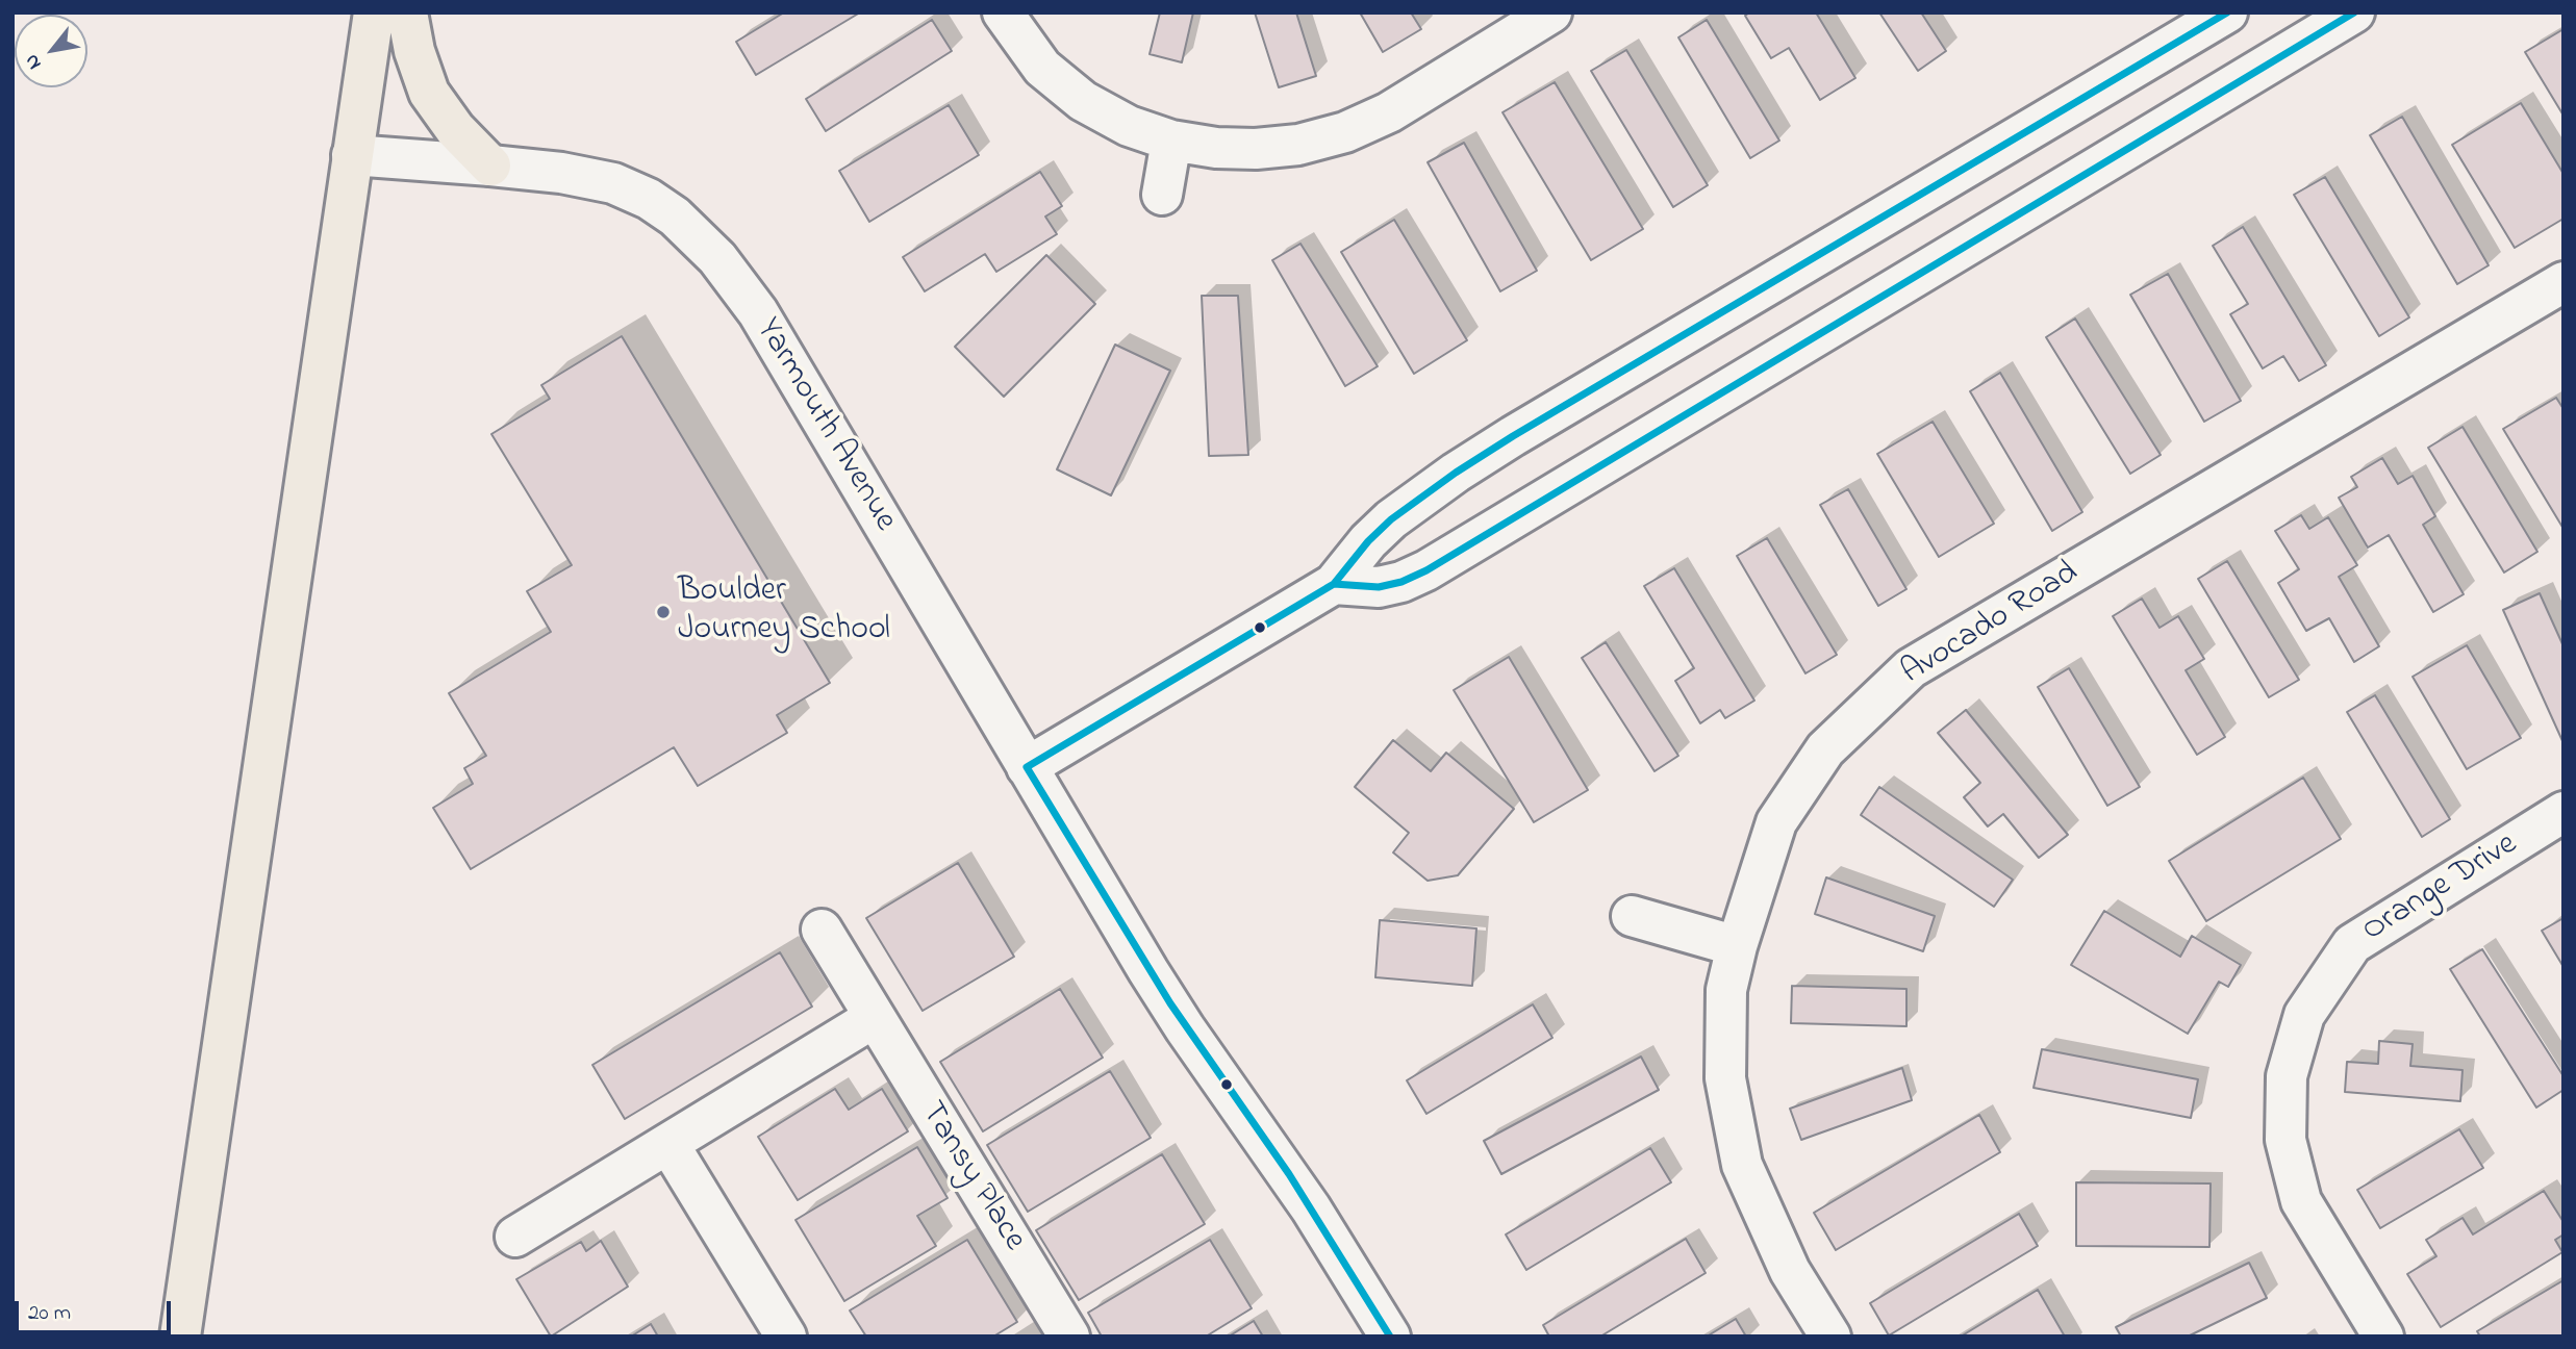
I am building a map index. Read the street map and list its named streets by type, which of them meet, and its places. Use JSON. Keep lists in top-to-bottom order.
{
  "streets": {
    "street": [
      "Yarmouth Avenue",
      "Avocado Road",
      "Orange Drive",
      "Tansy Place"
    ]
  },
  "places": ["Boulder Journey School"],
  "scale_bar": "20 m",
  "north": "bottom left"
}
